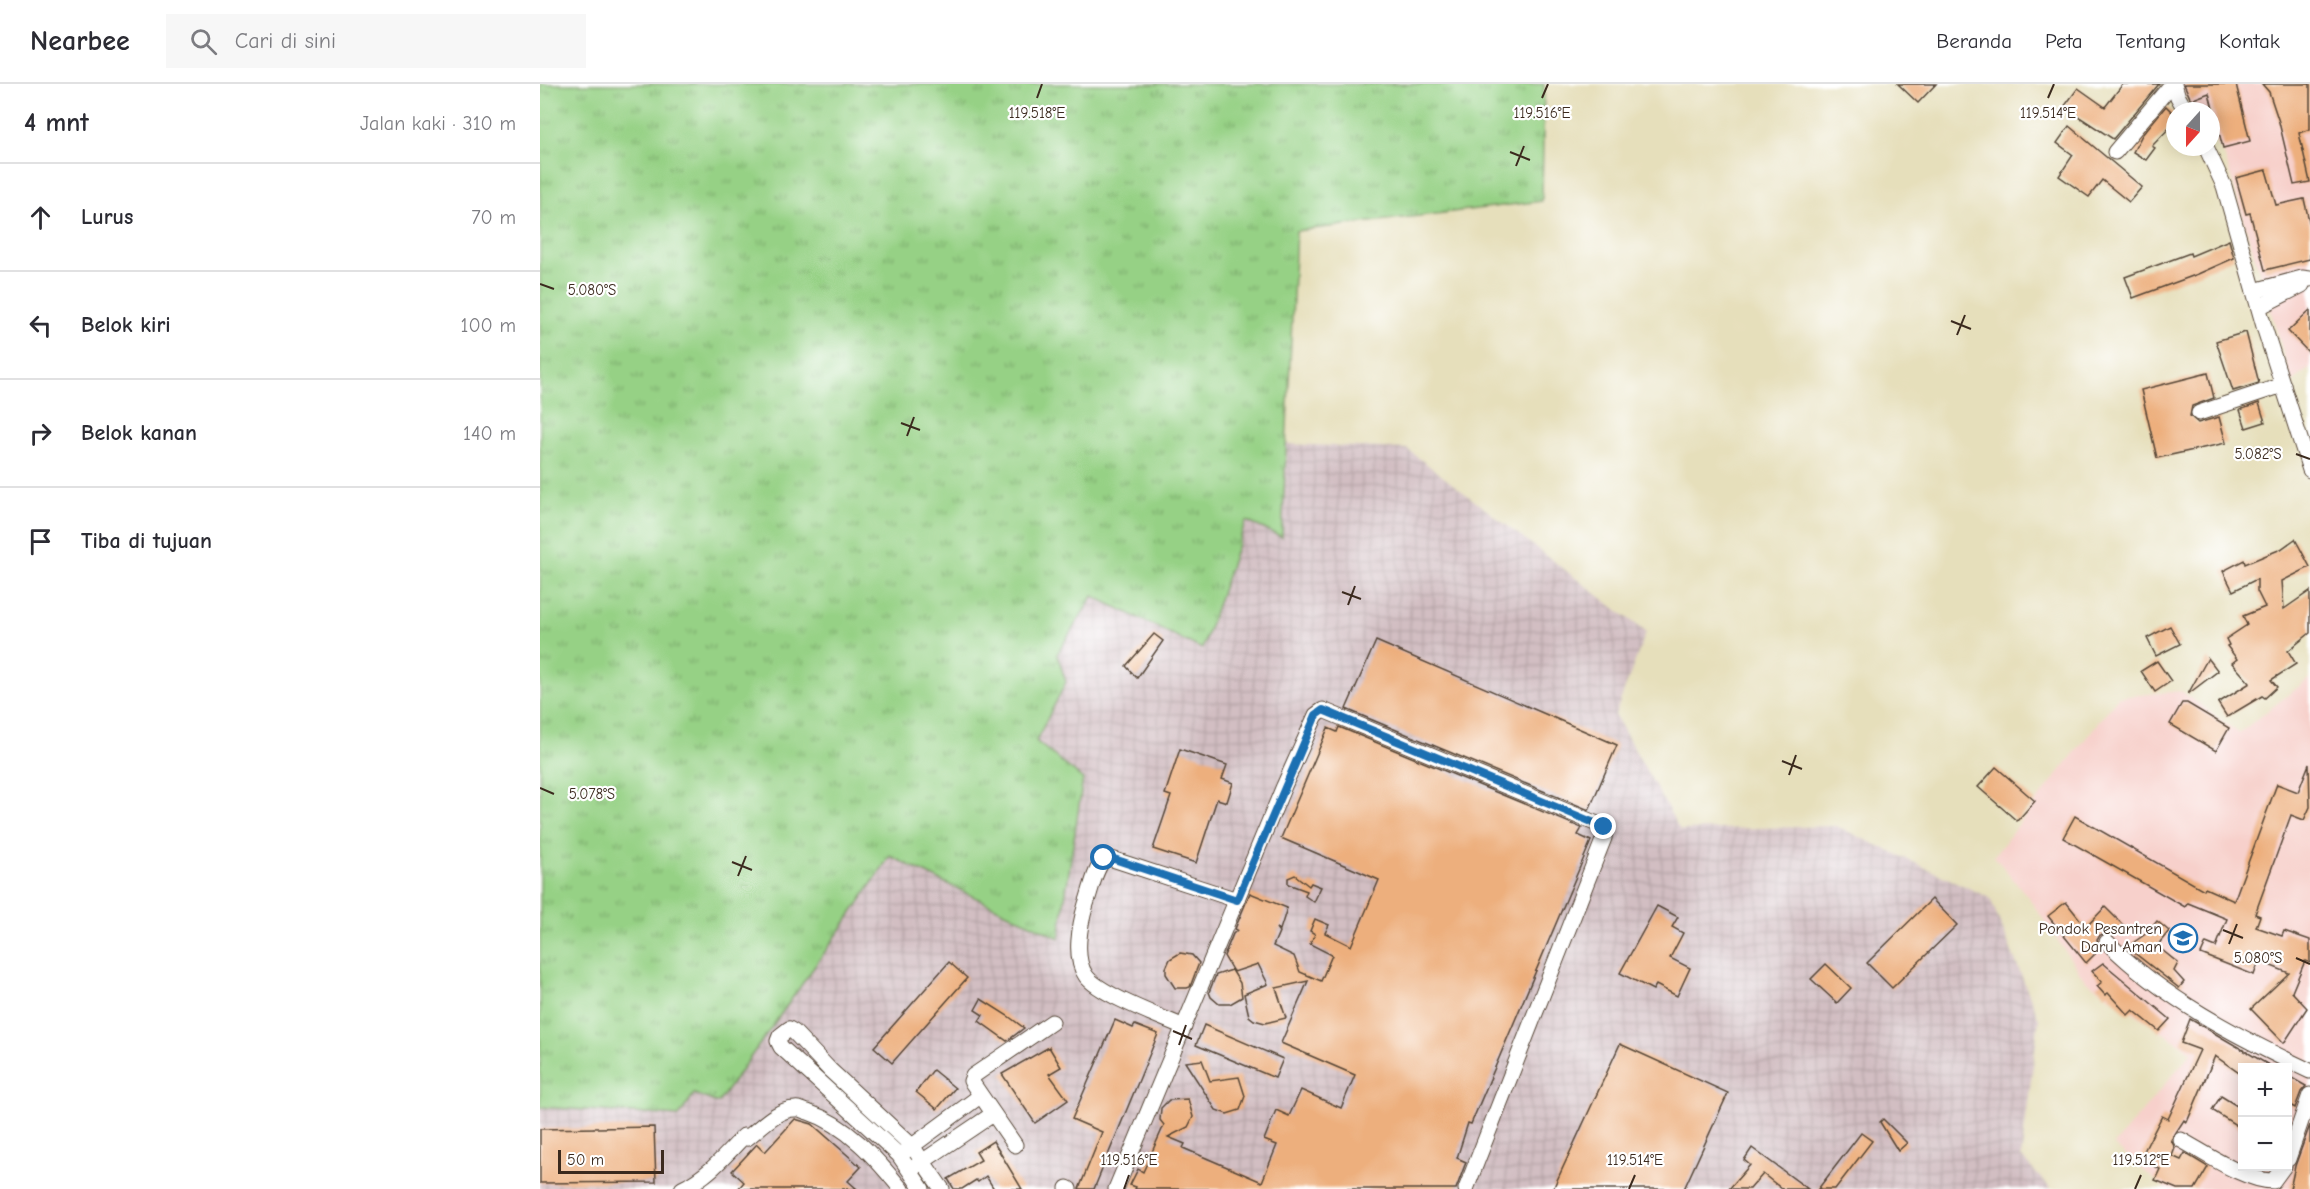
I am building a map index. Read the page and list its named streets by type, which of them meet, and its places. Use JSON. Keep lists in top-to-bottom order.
{
  "places": {
    "school or university": ["Pondok Pesantren Darul Aman"]
  },
  "scale_bar": "50 m",
  "north": "bottom",
  "page": {
    "header": "Nearbee",
    "search": "Cari di sini",
    "nav": [
      "Beranda",
      "Peta",
      "Tentang",
      "Kontak"
    ],
    "heading": ["4 mnt", "Jalan kaki · 310 m"],
    "list": [
      ["Lurus", "70 m"],
      ["Belok kiri", "100 m"],
      ["Belok kanan", "140 m"],
      "Tiba di tujuan"
    ],
    "map_buttons": ["+", "−"],
    "scale": "50 m"
  },
  "coordinates": [
    "119.518°E",
    "119.516°E",
    "119.514°E",
    "5.080°S",
    "5.082°S",
    "5.078°S",
    "119.512°E"
  ]
}
